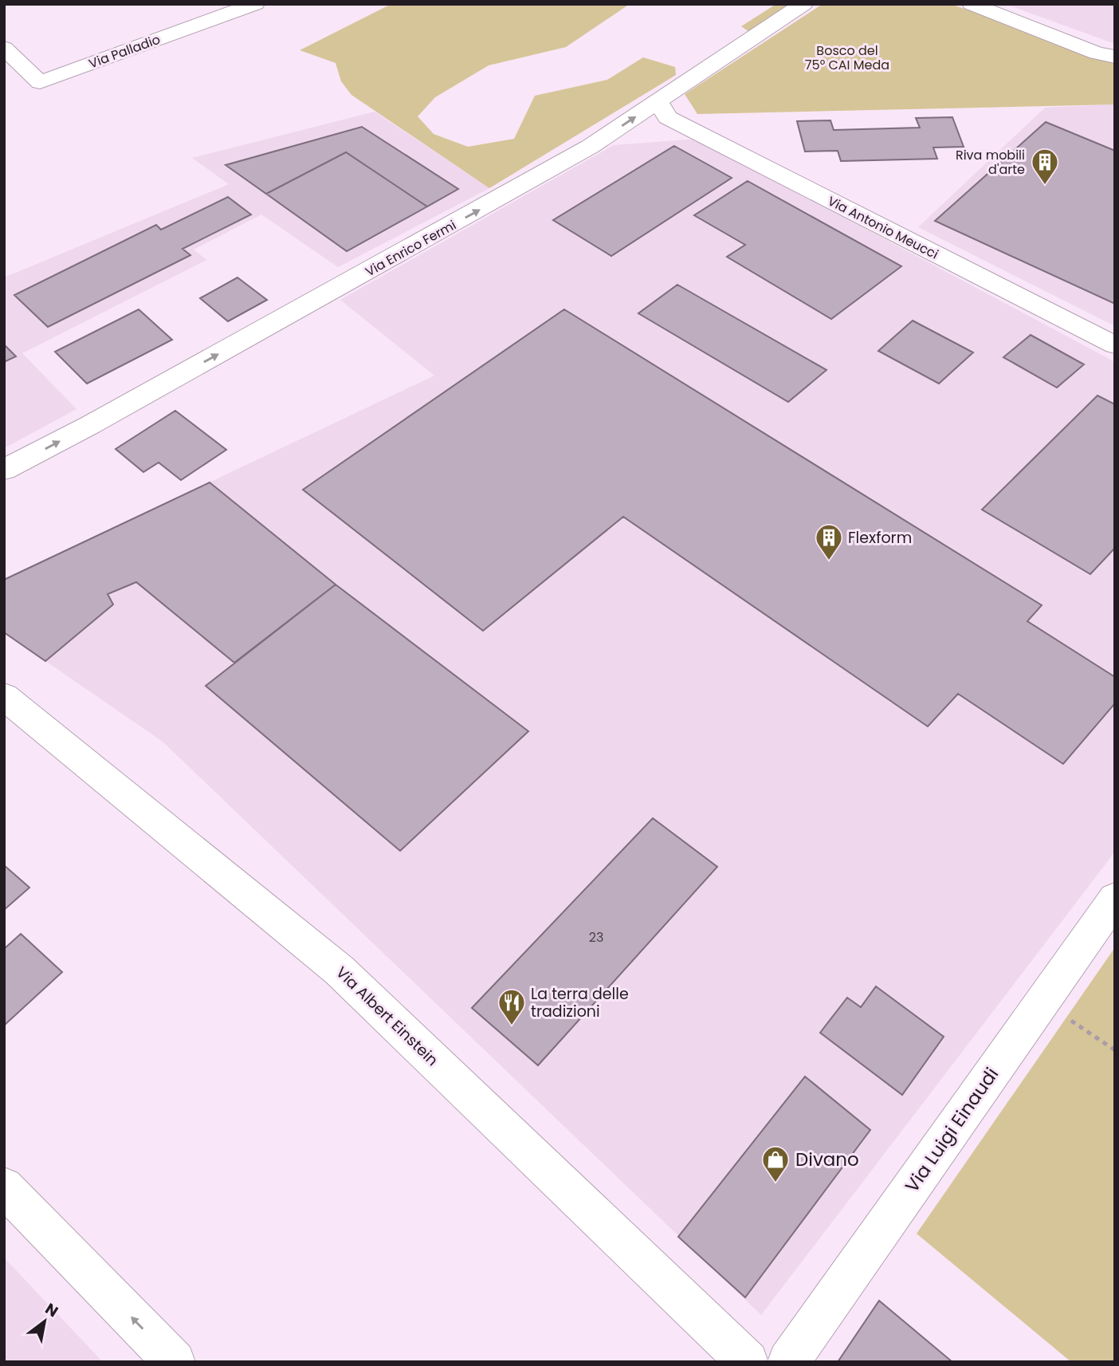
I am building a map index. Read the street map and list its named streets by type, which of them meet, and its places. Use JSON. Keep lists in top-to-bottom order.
{
  "streets": {
    "street": [
      "Via Palladio",
      "Via Antonio Meucci",
      "Via Enrico Fermi",
      "Via Albert Einstein",
      "Via Luigi Einaudi"
    ]
  },
  "crossings": [
    ["Via Antonio Meucci", "Via Enrico Fermi"]
  ],
  "one_way": ["Via Enrico Fermi"],
  "parks": ["Bosco del 75° CAI Meda"],
  "places": {
    "building": ["Riva mobili d'arte", "Flexform"],
    "restaurant": ["La terra delle tradizioni"],
    "shop": ["Divano"]
  },
  "house_numbers": ["23"],
  "north": "top right"
}
